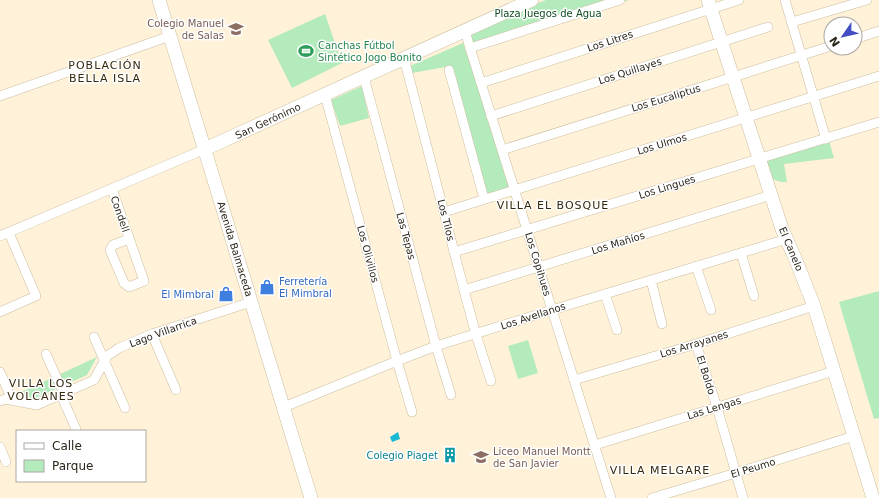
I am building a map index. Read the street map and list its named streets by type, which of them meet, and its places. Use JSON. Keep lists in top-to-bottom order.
{
  "streets": {
    "street": [
      "Los Litres",
      "Los Quillayes",
      "Los Eucaliptus",
      "San Gerónimo",
      "Los Ulmos",
      "Los Lingues",
      "Condell",
      "Los Tilos",
      "Las Tepas",
      "Los Mañíos",
      "Avenida Balmaceda",
      "El Canelo",
      "Los Olivillos",
      "Los Copihues",
      "Los Avellanos",
      "Lago Villarrica",
      "Los Arrayanes",
      "El Boldo",
      "Las Lengas",
      "El Peumo"
    ]
  },
  "crossings": [
    ["Los Litres", "El Canelo"],
    ["Los Litres", "Los Copihues"],
    ["Los Quillayes", "El Canelo"],
    ["Los Quillayes", "Los Copihues"],
    ["Los Eucaliptus", "El Canelo"],
    ["Los Eucaliptus", "Los Copihues"],
    ["San Gerónimo", "Condell"],
    ["San Gerónimo", "Los Tilos"],
    ["San Gerónimo", "Las Tepas"],
    ["San Gerónimo", "Avenida Balmaceda"],
    ["San Gerónimo", "Los Olivillos"],
    ["San Gerónimo", "Los Copihues"],
    ["Los Ulmos", "Los Tilos"],
    ["Los Ulmos", "El Canelo"],
    ["Los Ulmos", "Los Copihues"],
    ["Los Lingues", "Los Tilos"],
    ["Los Lingues", "El Canelo"],
    ["Los Lingues", "Los Copihues"],
    ["Los Tilos", "Los Mañíos"],
    ["Los Tilos", "Los Avellanos"],
    ["Las Tepas", "Los Avellanos"],
    ["Los Mañíos", "El Canelo"],
    ["Los Mañíos", "Los Copihues"],
    ["Avenida Balmaceda", "Los Avellanos"],
    ["Avenida Balmaceda", "Lago Villarrica"],
    ["El Canelo", "Los Avellanos"],
    ["El Canelo", "Los Arrayanes"],
    ["El Canelo", "Las Lengas"],
    ["El Canelo", "El Peumo"],
    ["Los Olivillos", "Los Avellanos"],
    ["Los Copihues", "Los Avellanos"],
    ["Los Copihues", "Los Arrayanes"],
    ["Los Copihues", "Las Lengas"],
    ["Los Arrayanes", "El Boldo"],
    ["El Boldo", "Las Lengas"],
    ["El Boldo", "El Peumo"]
  ],
  "districts": [
    "POBLACIÓN BELLA ISLA",
    "VILLA EL BOSQUE",
    "VILLA LOS VOLCANES",
    "VILLA MELGARE"
  ],
  "parks": ["Plaza Juegos de Agua"],
  "places": {
    "school or university": ["Colegio Manuel de Salas", "Liceo Manuel Montt de San Javier"],
    "sports": ["Canchas Fútbol Sintético Jogo Bonito"],
    "shop": ["Ferretería El Mimbral", "El Mimbral"],
    "building": ["Colegio Piaget"]
  },
  "legend": ["Calle", "Parque"],
  "north": "bottom left"
}
